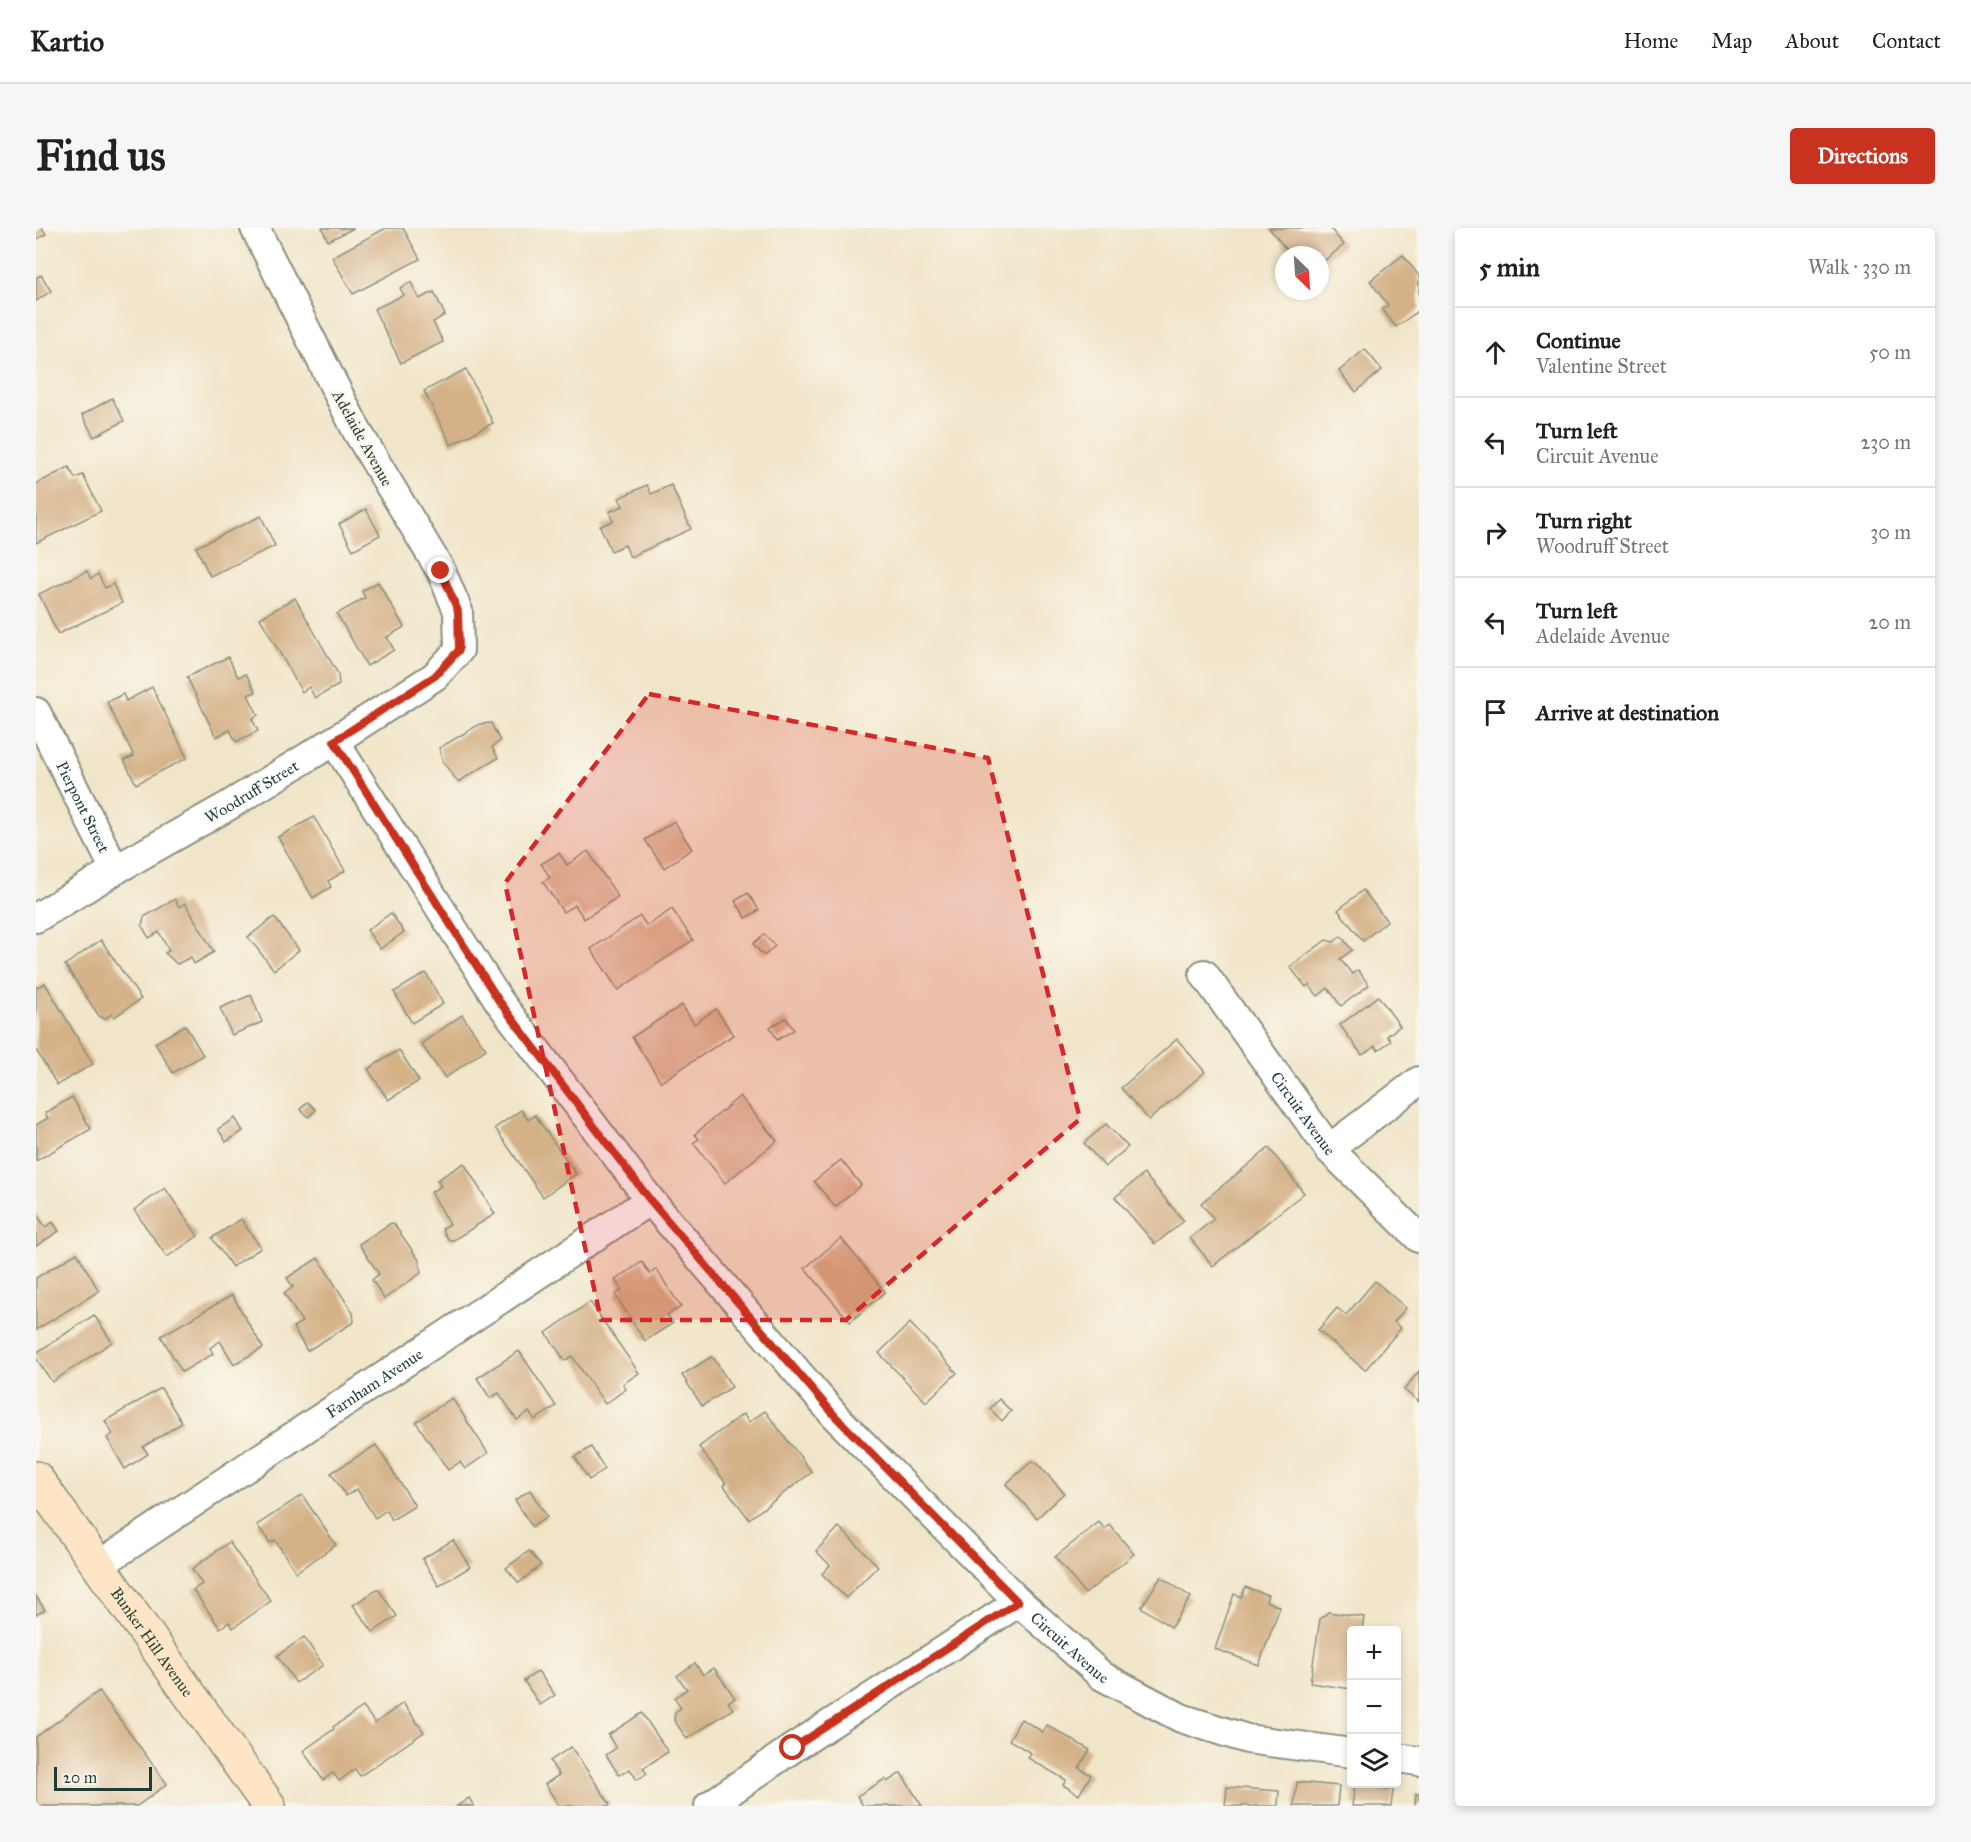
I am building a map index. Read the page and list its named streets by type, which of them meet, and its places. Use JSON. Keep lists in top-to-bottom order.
{
  "streets": {
    "main road": ["Bunker Hill Avenue"],
    "street": [
      "Adelaide Avenue",
      "Woodruff Street",
      "Pierpont Street",
      "Circuit Avenue",
      "Farnham Avenue"
    ]
  },
  "crossings": [
    ["Adelaide Avenue", "Woodruff Street"],
    ["Woodruff Street", "Pierpont Street"],
    ["Woodruff Street", "Circuit Avenue"],
    ["Circuit Avenue", "Farnham Avenue"],
    ["Farnham Avenue", "Bunker Hill Avenue"]
  ],
  "scale_bar": "20 m",
  "north": "bottom right",
  "page": {
    "header": "Kartio",
    "nav": [
      "Home",
      "Map",
      "About",
      "Contact"
    ],
    "buttons": "Directions",
    "title": "Find us",
    "heading": ["5 min", "Walk · 330 m"],
    "list": [
      ["Continue", "Valentine Street", "50 m"],
      ["Turn left", "Circuit Avenue", "230 m"],
      ["Turn right", "Woodruff Street", "30 m"],
      ["Turn left", "Adelaide Avenue", "20 m"],
      "Arrive at destination"
    ],
    "map_buttons": ["+", "−"],
    "scale": "20 m"
  }
}
